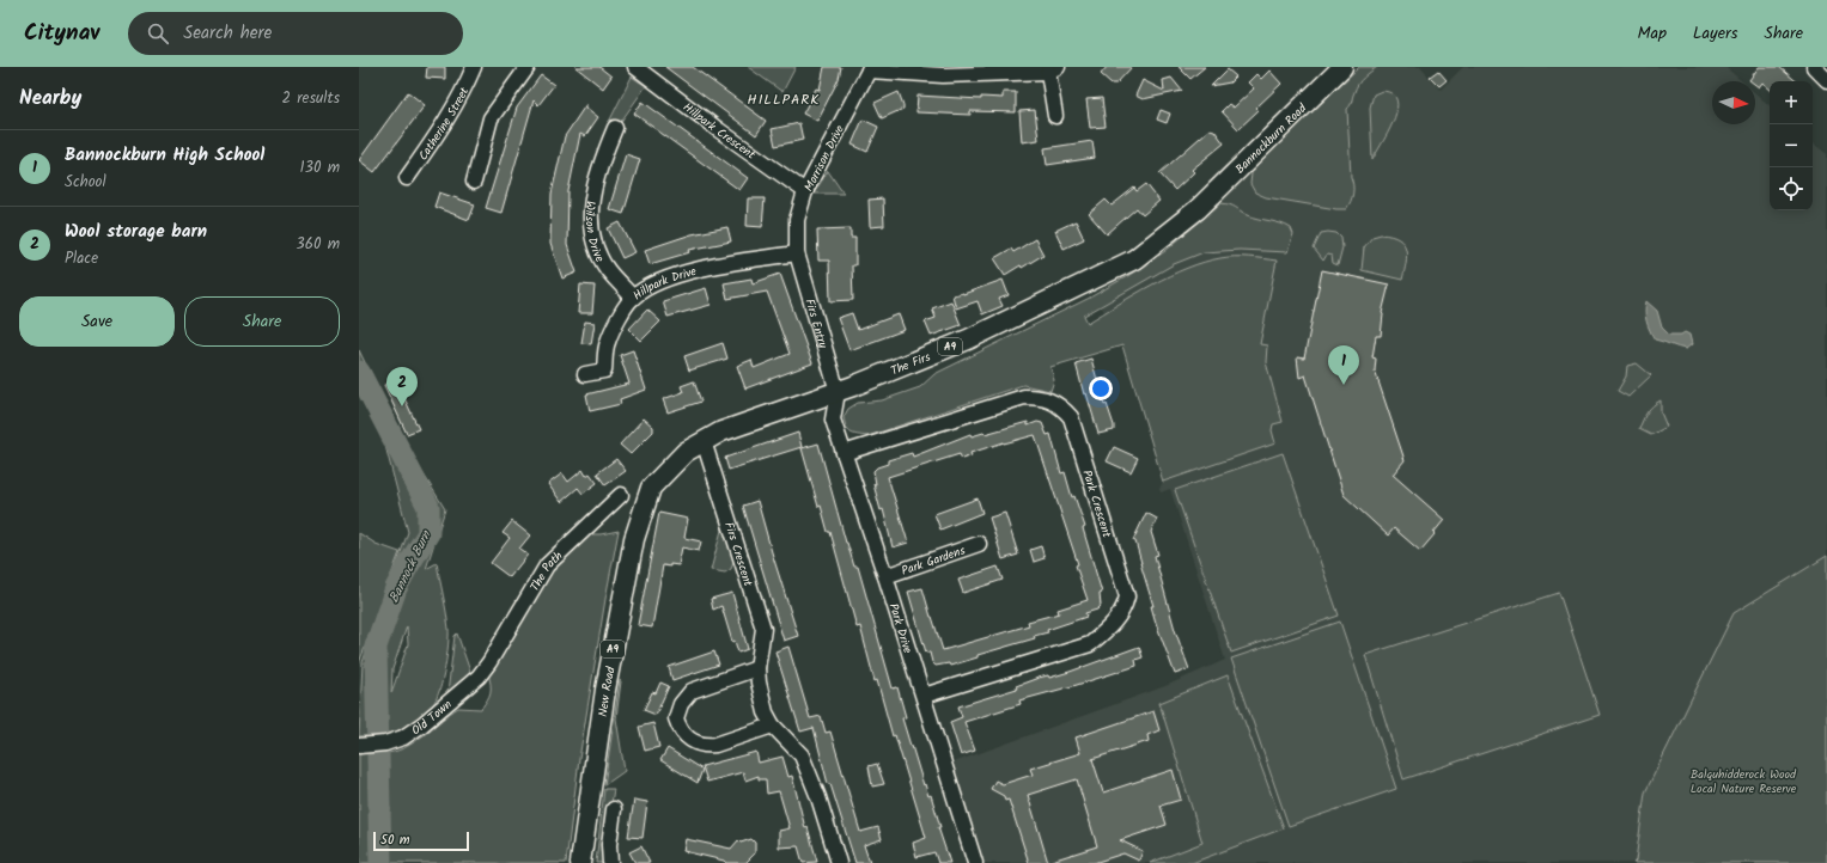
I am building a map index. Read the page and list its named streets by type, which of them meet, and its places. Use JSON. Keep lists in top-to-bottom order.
{
  "streets": {
    "main road": [
      "Bannockburn Road",
      "A9",
      "The Firs",
      "New Road"
    ],
    "street": [
      "Catherine Street",
      "Hillpark Crescent",
      "Morrison Drive",
      "Wilson Drive",
      "Hillpark Drive",
      "Firs Entry",
      "Park Crescent",
      "Firs Crescent",
      "Park Gardens",
      "The Path",
      "Park Drive",
      "Old Town"
    ]
  },
  "crossings": [
    ["Hillpark Crescent", "Morrison Drive"],
    ["Bannockburn Road", "The Firs"],
    ["Morrison Drive", "Hillpark Drive"],
    ["Morrison Drive", "Firs Entry"],
    ["Wilson Drive", "Hillpark Drive"],
    ["Hillpark Drive", "Firs Entry"],
    ["Firs Entry", "The Firs"],
    ["Firs Entry", "Park Drive"],
    ["The Firs", "Firs Crescent"],
    ["The Firs", "Park Drive"],
    ["The Firs", "New Road"],
    ["Park Crescent", "Park Drive"],
    ["Park Gardens", "Park Drive"],
    ["The Path", "Old Town"]
  ],
  "districts": ["HILLPARK"],
  "water": ["Bannock Burn"],
  "parks": ["Balquhidderock Wood Local Nature Reserve"],
  "scale_bar": "50 m",
  "north": "right",
  "page": {
    "header": "Citynav",
    "search": "Search here",
    "nav": ["Map", "Layers", "Share"],
    "heading": ["Nearby", "2 results"],
    "map_buttons": ["+", "−"],
    "list": [
      {
        "mark": "1",
        "name": "Bannockburn High School",
        "note": "School",
        "value": "130 m"
      },
      {
        "mark": "2",
        "name": "Wool storage barn",
        "note": "Place",
        "value": "360 m"
      }
    ],
    "buttons": ["Save", "Share"],
    "pins": ["1", "2"],
    "scale": "50 m"
  }
}
